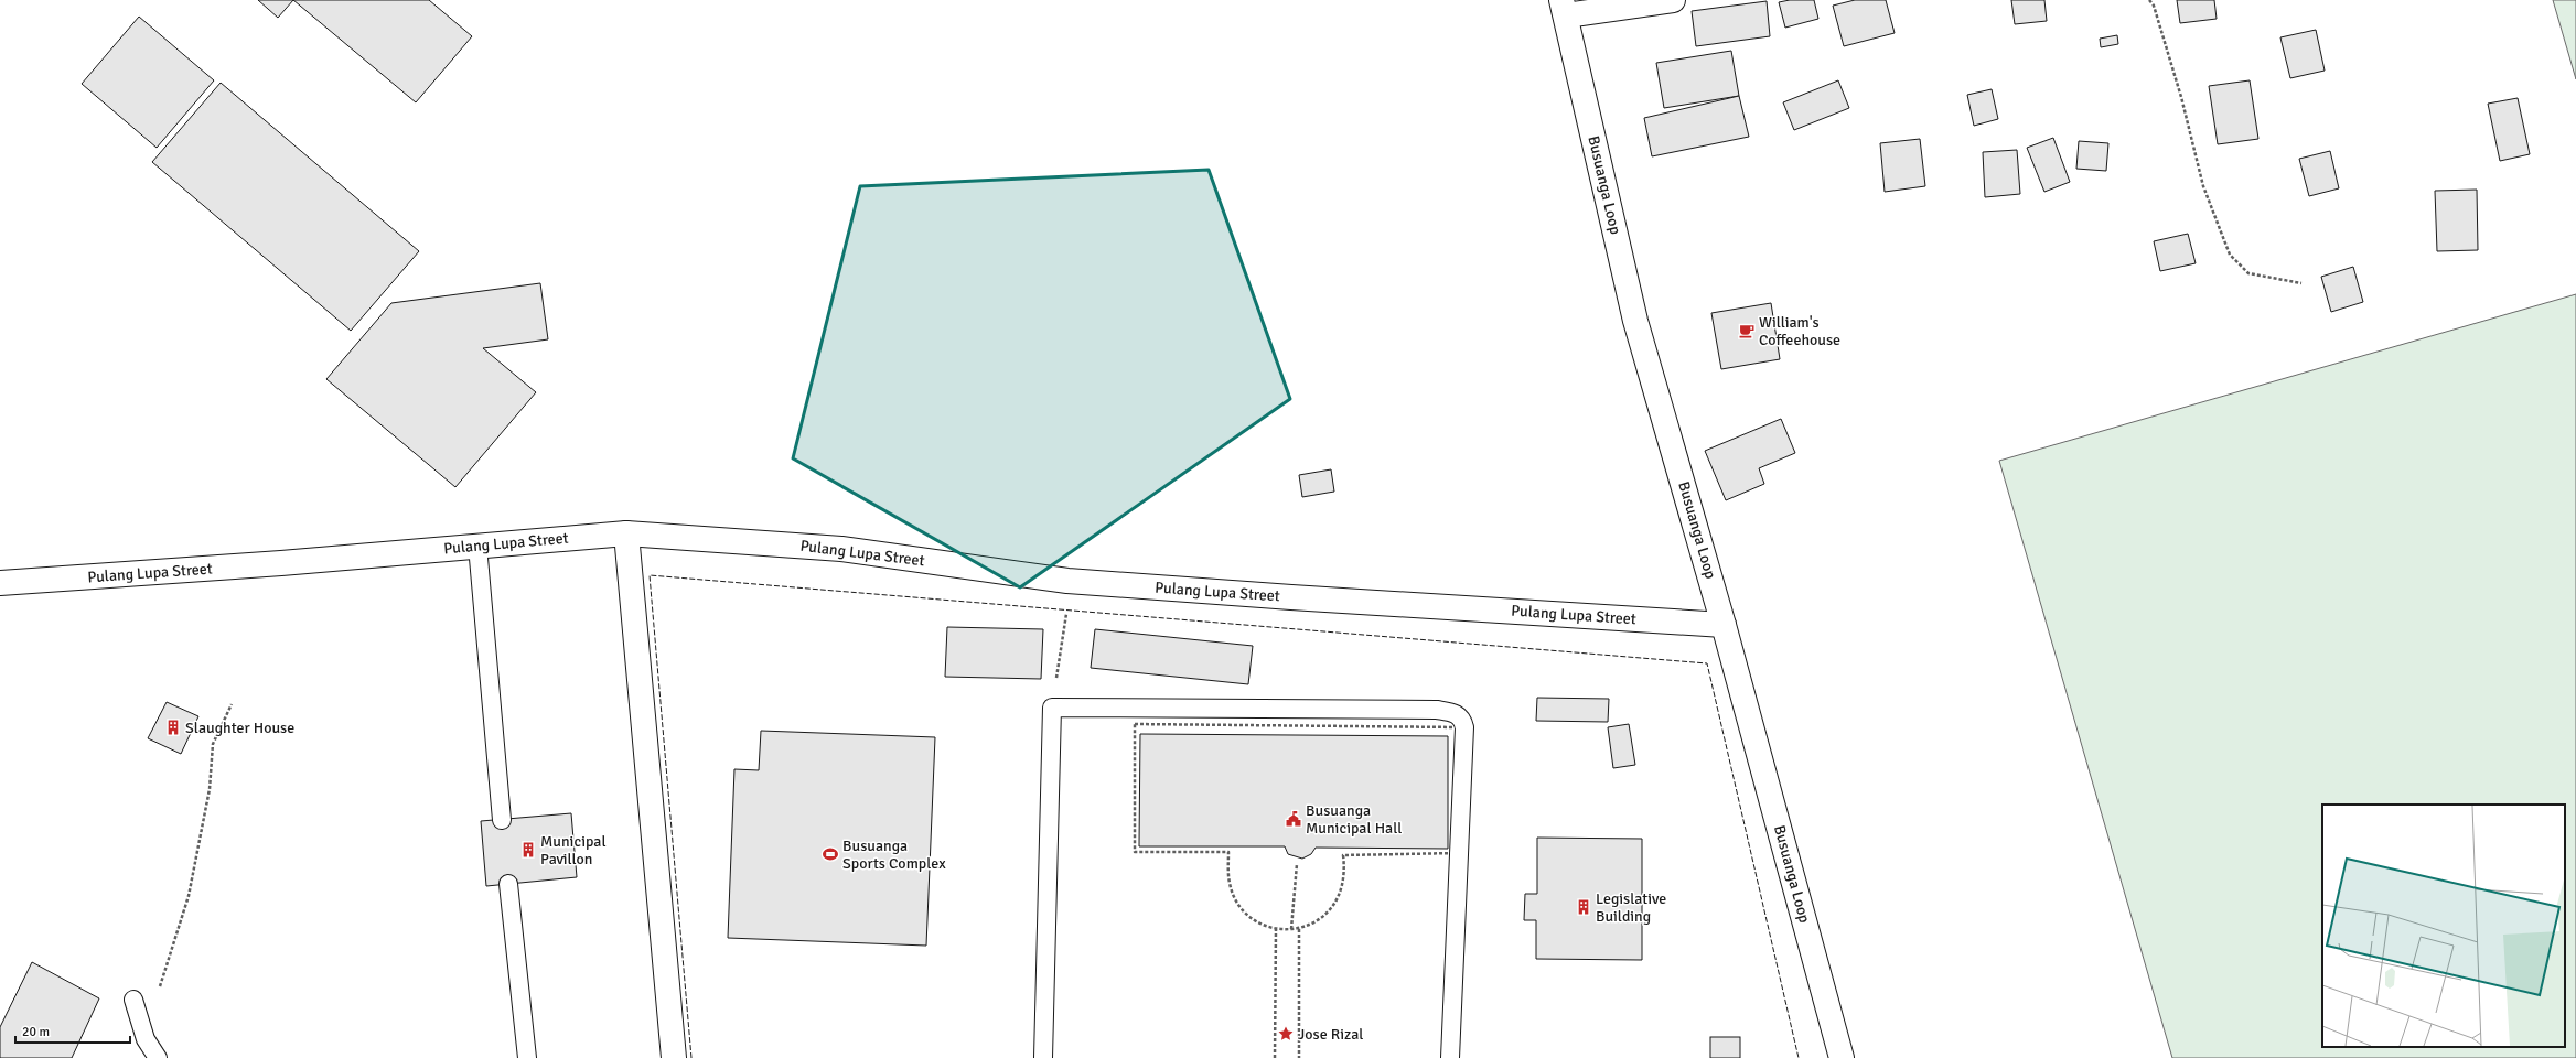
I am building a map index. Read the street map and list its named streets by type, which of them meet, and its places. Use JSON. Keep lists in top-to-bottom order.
{
  "streets": {
    "street": ["Busuanga Loop", "Pulang Lupa Street"]
  },
  "crossings": [
    ["Busuanga Loop", "Pulang Lupa Street"]
  ],
  "places": {
    "cafe": ["William's Coffeehouse"],
    "building": ["Slaughter House", "Municipal Pavillon", "Legislative Building"],
    "public building": ["Busuanga Municipal Hall"],
    "sports": ["Busuanga Sports Complex"],
    "place": ["Jose Rizal"]
  },
  "scale_bar": "20 m"
}
